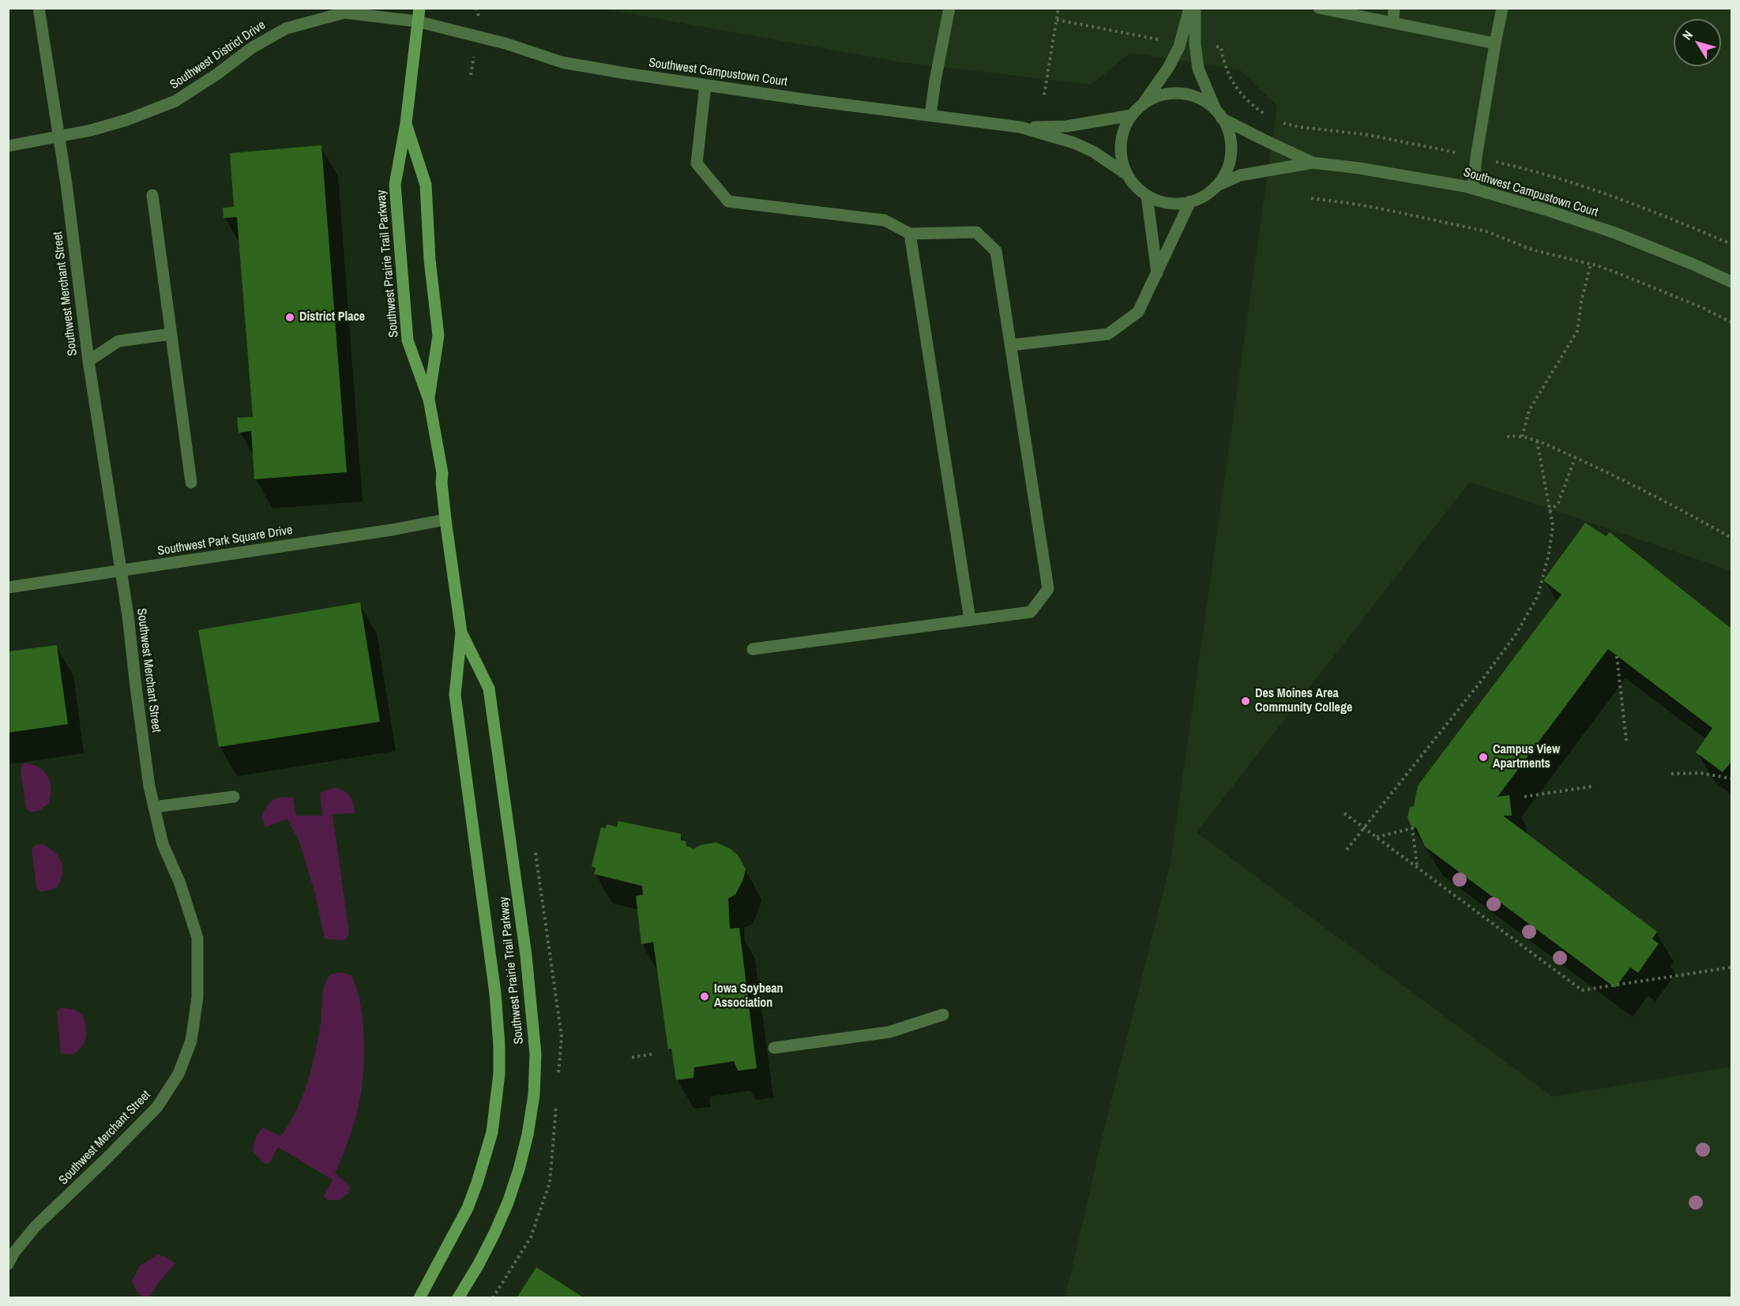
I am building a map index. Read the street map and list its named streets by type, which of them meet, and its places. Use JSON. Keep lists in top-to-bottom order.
{
  "streets": {
    "street": [
      "Southwest District Drive",
      "Southwest Campustown Court",
      "Southwest Prairie Trail Parkway",
      "Southwest Merchant Street",
      "Southwest Park Square Drive"
    ]
  },
  "crossings": [
    ["Southwest District Drive", "Southwest Campustown Court"],
    ["Southwest District Drive", "Southwest Prairie Trail Parkway"],
    ["Southwest District Drive", "Southwest Merchant Street"],
    ["Southwest Campustown Court", "Southwest Prairie Trail Parkway"],
    ["Southwest Prairie Trail Parkway", "Southwest Park Square Drive"],
    ["Southwest Merchant Street", "Southwest Park Square Drive"]
  ],
  "places": [
    "District Place",
    "Des Moines Area Community College",
    "Campus View Apartments",
    "Iowa Soybean Association"
  ],
  "north": "top left"
}
